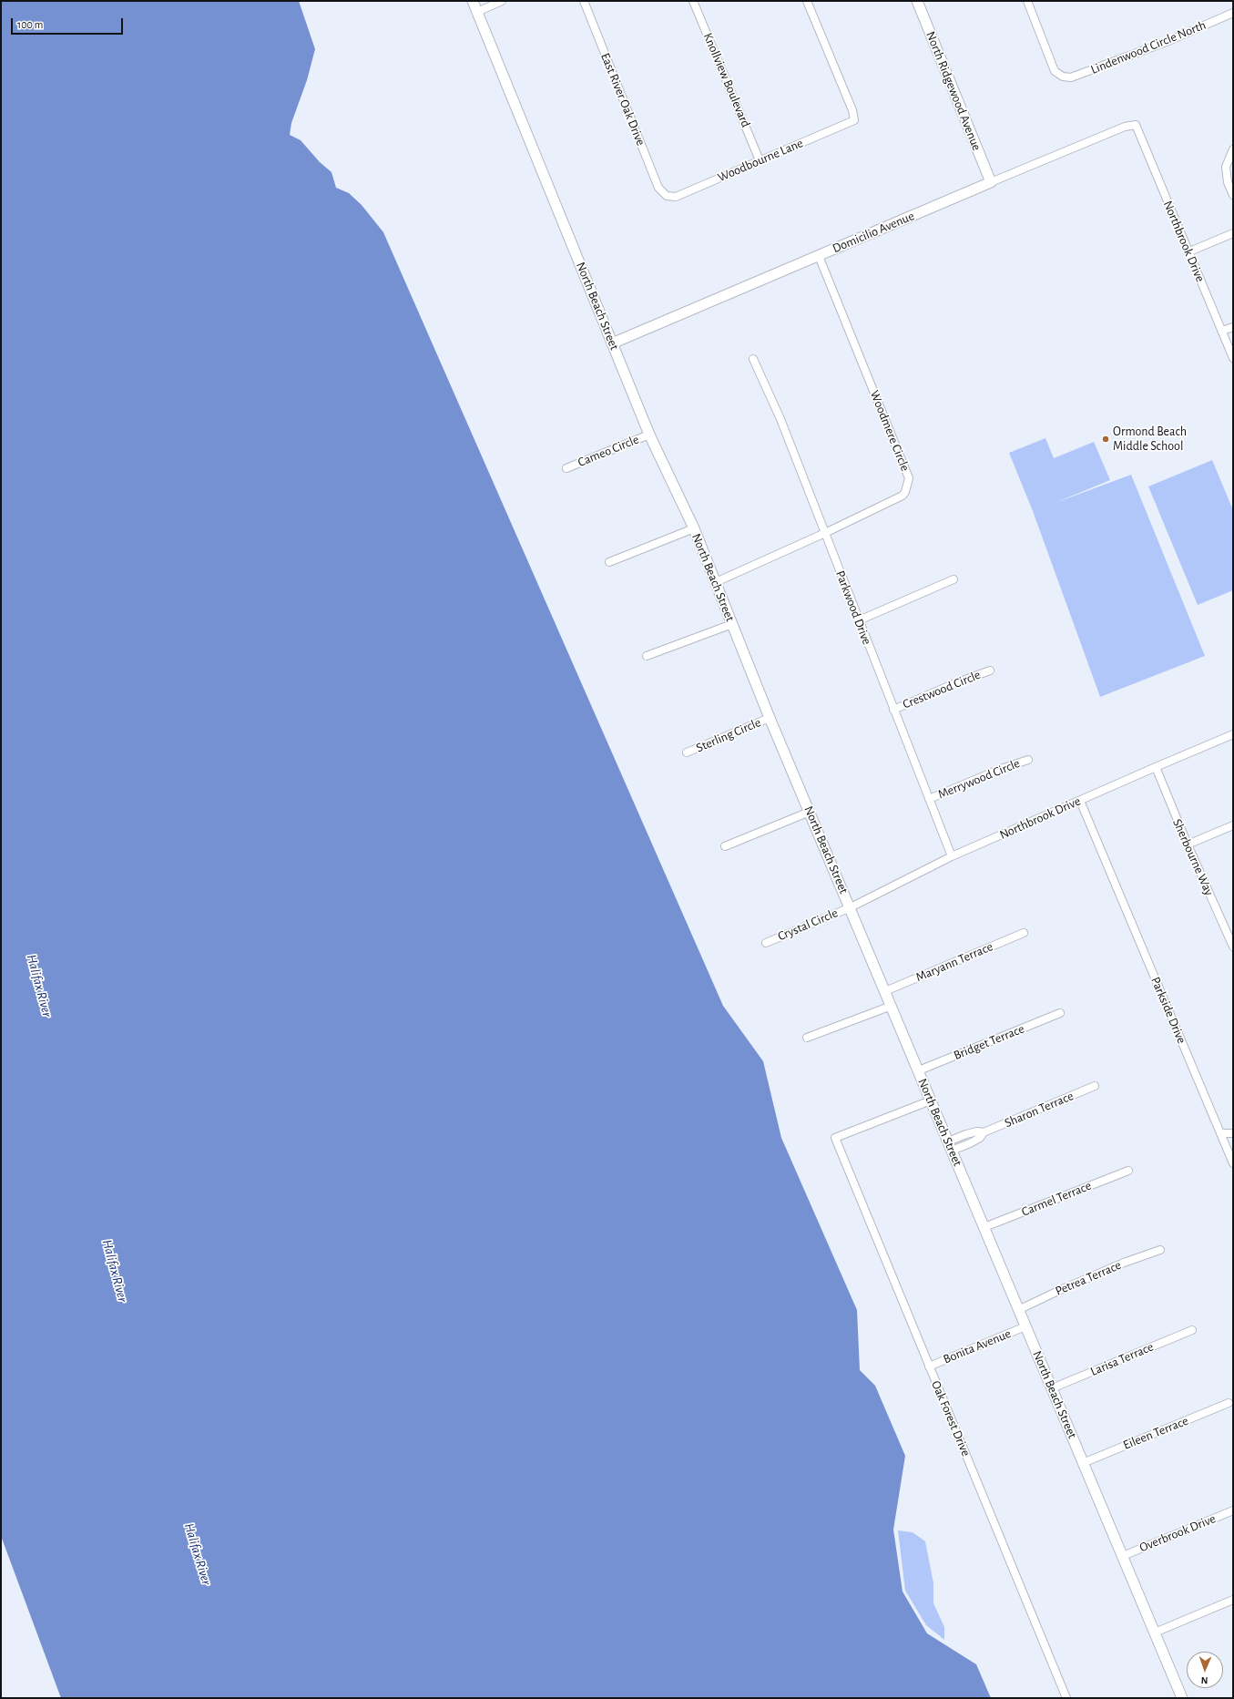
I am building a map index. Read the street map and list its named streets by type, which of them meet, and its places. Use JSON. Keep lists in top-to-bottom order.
{
  "streets": {
    "street": [
      "Lindenwood Circle North",
      "Knollview Boulevard",
      "North Ridgewood Avenue",
      "East River Oak Drive",
      "Woodbourne Lane",
      "Domicilio Avenue",
      "Northbrook Drive",
      "North Beach Street",
      "Woodmere Circle",
      "Cameo Circle",
      "Parkwood Drive",
      "Crestwood Circle",
      "Sterling Circle",
      "Merrywood Circle",
      "Sherbourne Way",
      "Crystal Circle",
      "Maryann Terrace",
      "Parkside Drive",
      "Bridget Terrace",
      "Sharon Terrace",
      "Carmel Terrace",
      "Petrea Terrace",
      "Bonita Avenue",
      "Larisa Terrace",
      "Oak Forest Drive",
      "Eileen Terrace",
      "Overbrook Drive"
    ]
  },
  "crossings": [
    ["Knollview Boulevard", "Woodbourne Lane"],
    ["North Ridgewood Avenue", "Domicilio Avenue"],
    ["East River Oak Drive", "Woodbourne Lane"],
    ["Domicilio Avenue", "Northbrook Drive"],
    ["Domicilio Avenue", "North Beach Street"],
    ["Domicilio Avenue", "Woodmere Circle"],
    ["Northbrook Drive", "North Beach Street"],
    ["Northbrook Drive", "Parkwood Drive"],
    ["Northbrook Drive", "Sherbourne Way"],
    ["Northbrook Drive", "Crystal Circle"],
    ["Northbrook Drive", "Parkside Drive"],
    ["North Beach Street", "Woodmere Circle"],
    ["North Beach Street", "Cameo Circle"],
    ["North Beach Street", "Sterling Circle"],
    ["North Beach Street", "Crystal Circle"],
    ["North Beach Street", "Maryann Terrace"],
    ["North Beach Street", "Bridget Terrace"],
    ["North Beach Street", "Sharon Terrace"],
    ["North Beach Street", "Carmel Terrace"],
    ["North Beach Street", "Petrea Terrace"],
    ["North Beach Street", "Bonita Avenue"],
    ["North Beach Street", "Larisa Terrace"],
    ["North Beach Street", "Oak Forest Drive"],
    ["North Beach Street", "Eileen Terrace"],
    ["North Beach Street", "Overbrook Drive"],
    ["Woodmere Circle", "Parkwood Drive"],
    ["Parkwood Drive", "Crestwood Circle"],
    ["Parkwood Drive", "Merrywood Circle"],
    ["Bonita Avenue", "Oak Forest Drive"]
  ],
  "water": ["Halifax River"],
  "places": ["Ormond Beach Middle School"],
  "scale_bar": "100 m",
  "north": "bottom"
}
